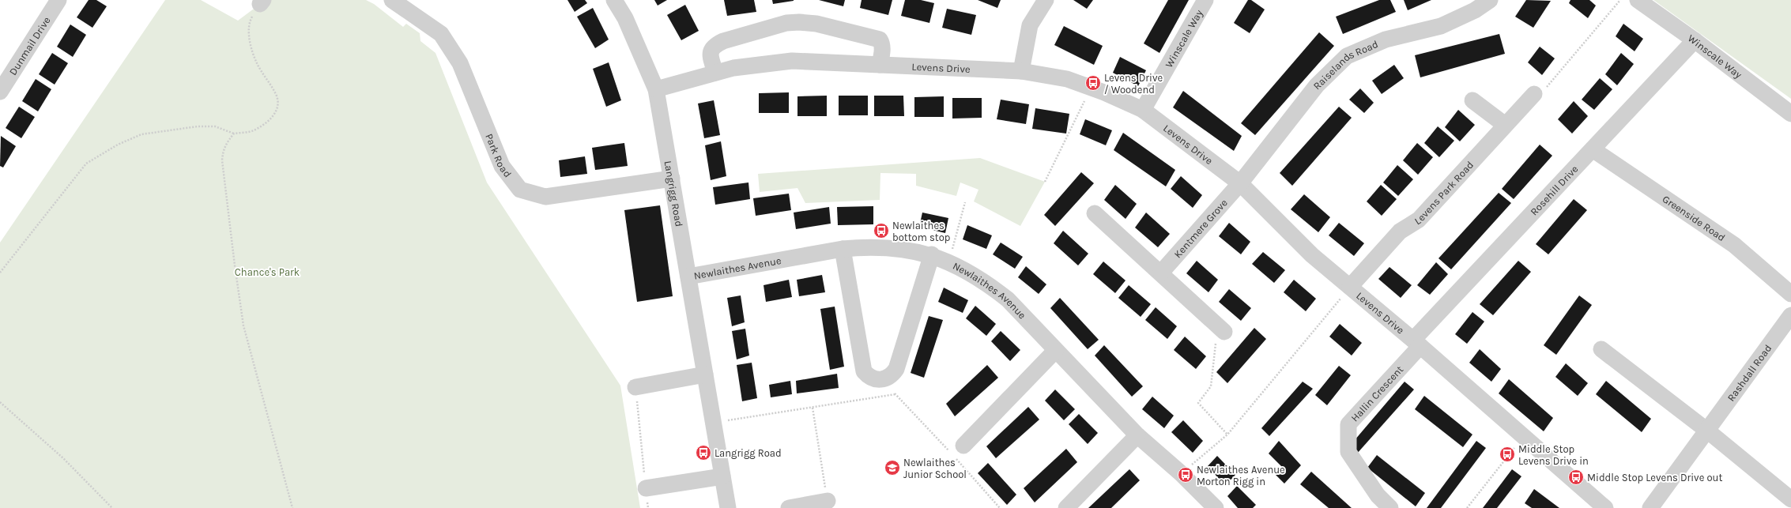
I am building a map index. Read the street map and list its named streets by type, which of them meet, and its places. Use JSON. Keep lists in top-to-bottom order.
{
  "streets": {
    "street": [
      "Winscale Way",
      "Dunmail Drive",
      "Raiselands Road",
      "Levens Drive",
      "Park Road",
      "Rosehill Drive",
      "Levens Park Road",
      "Langrigg Road",
      "Greenside Road",
      "Kentmere Grove",
      "Newlaithes Avenue",
      "Rashdall Road",
      "Hallin Crescent"
    ]
  },
  "crossings": [
    ["Winscale Way", "Levens Drive"],
    ["Winscale Way", "Rosehill Drive"],
    ["Raiselands Road", "Levens Drive"],
    ["Raiselands Road", "Kentmere Grove"],
    ["Levens Drive", "Rosehill Drive"],
    ["Levens Drive", "Levens Park Road"],
    ["Levens Drive", "Langrigg Road"],
    ["Levens Drive", "Kentmere Grove"],
    ["Levens Drive", "Hallin Crescent"],
    ["Park Road", "Langrigg Road"],
    ["Rosehill Drive", "Greenside Road"],
    ["Rosehill Drive", "Hallin Crescent"],
    ["Langrigg Road", "Newlaithes Avenue"]
  ],
  "parks": ["Chance's Park"],
  "places": {
    "bus stop": [
      "Levens Drive / Woodend",
      "Newlaithes bottom stop",
      "Langrigg Road",
      "Middle Stop Levens Drive in",
      "Newlaithes Avenue Morton Rigg in",
      "Middle Stop Levens Drive out"
    ],
    "school or university": ["Newlaithes Junior School"]
  }
}
